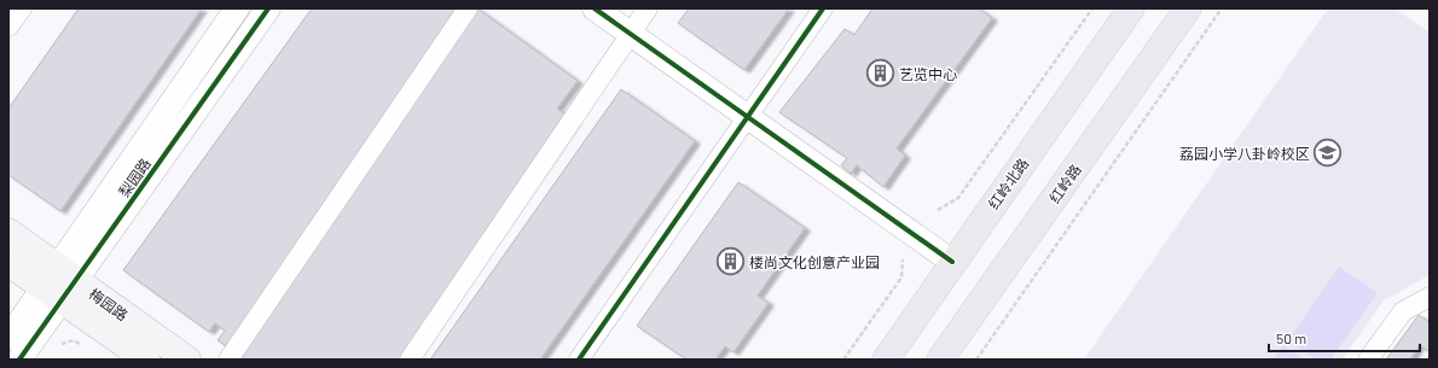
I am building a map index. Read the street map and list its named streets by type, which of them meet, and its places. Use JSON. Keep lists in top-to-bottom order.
{
  "streets": {
    "main road": ["红岭北路", "红岭路", "梅园路"],
    "street": ["梨园路"]
  },
  "crossings": [
    ["梨园路", "梅园路"]
  ],
  "places": {
    "building": ["艺览中心", "楼尚文化创意产业园"],
    "school or university": ["荔园小学八卦岭校区"]
  },
  "scale_bar": "50 m"
}
